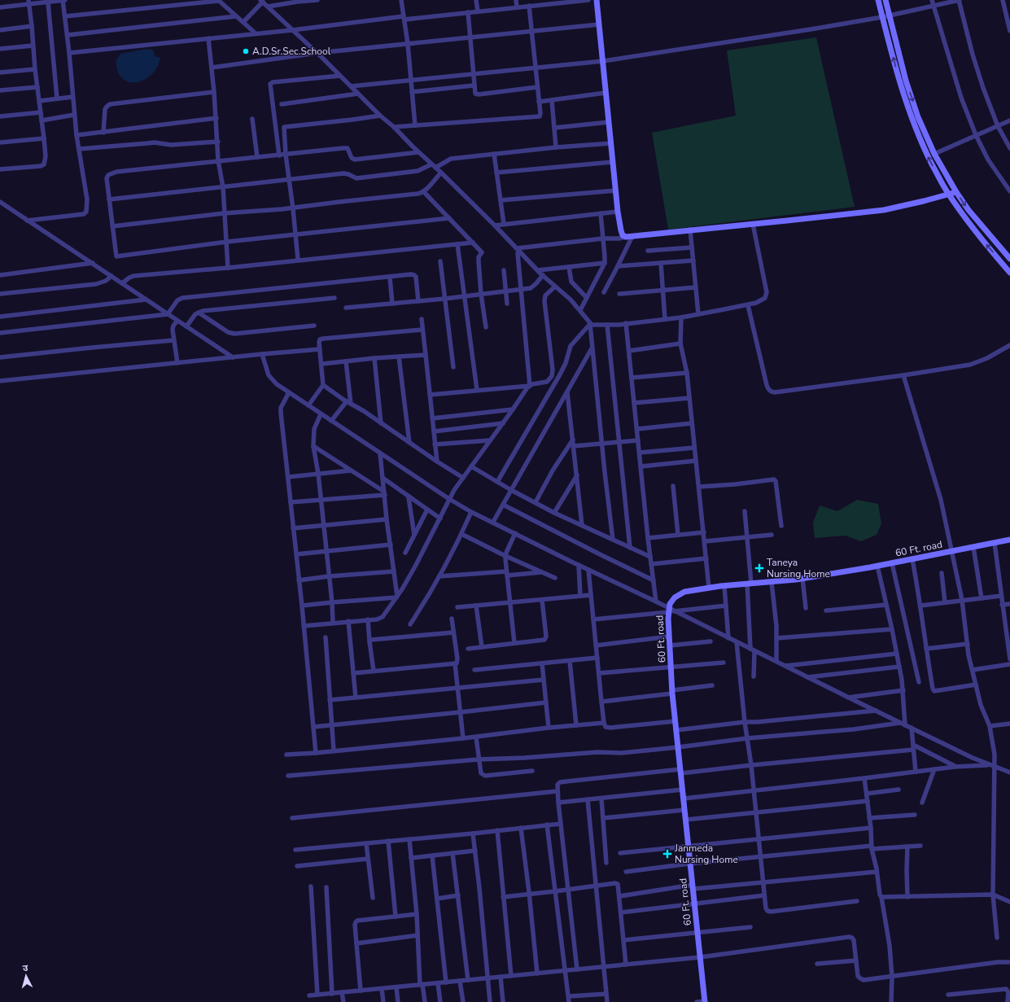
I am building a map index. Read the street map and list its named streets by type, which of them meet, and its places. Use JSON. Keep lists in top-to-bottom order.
{
  "streets": {
    "street": ["60 Ft. road"]
  },
  "places": {
    "other": ["A.D.Sr.Sec.School"],
    "health": ["Taneya Nursing Home", "Janmeda Nursing Home"]
  },
  "north": "top"
}
